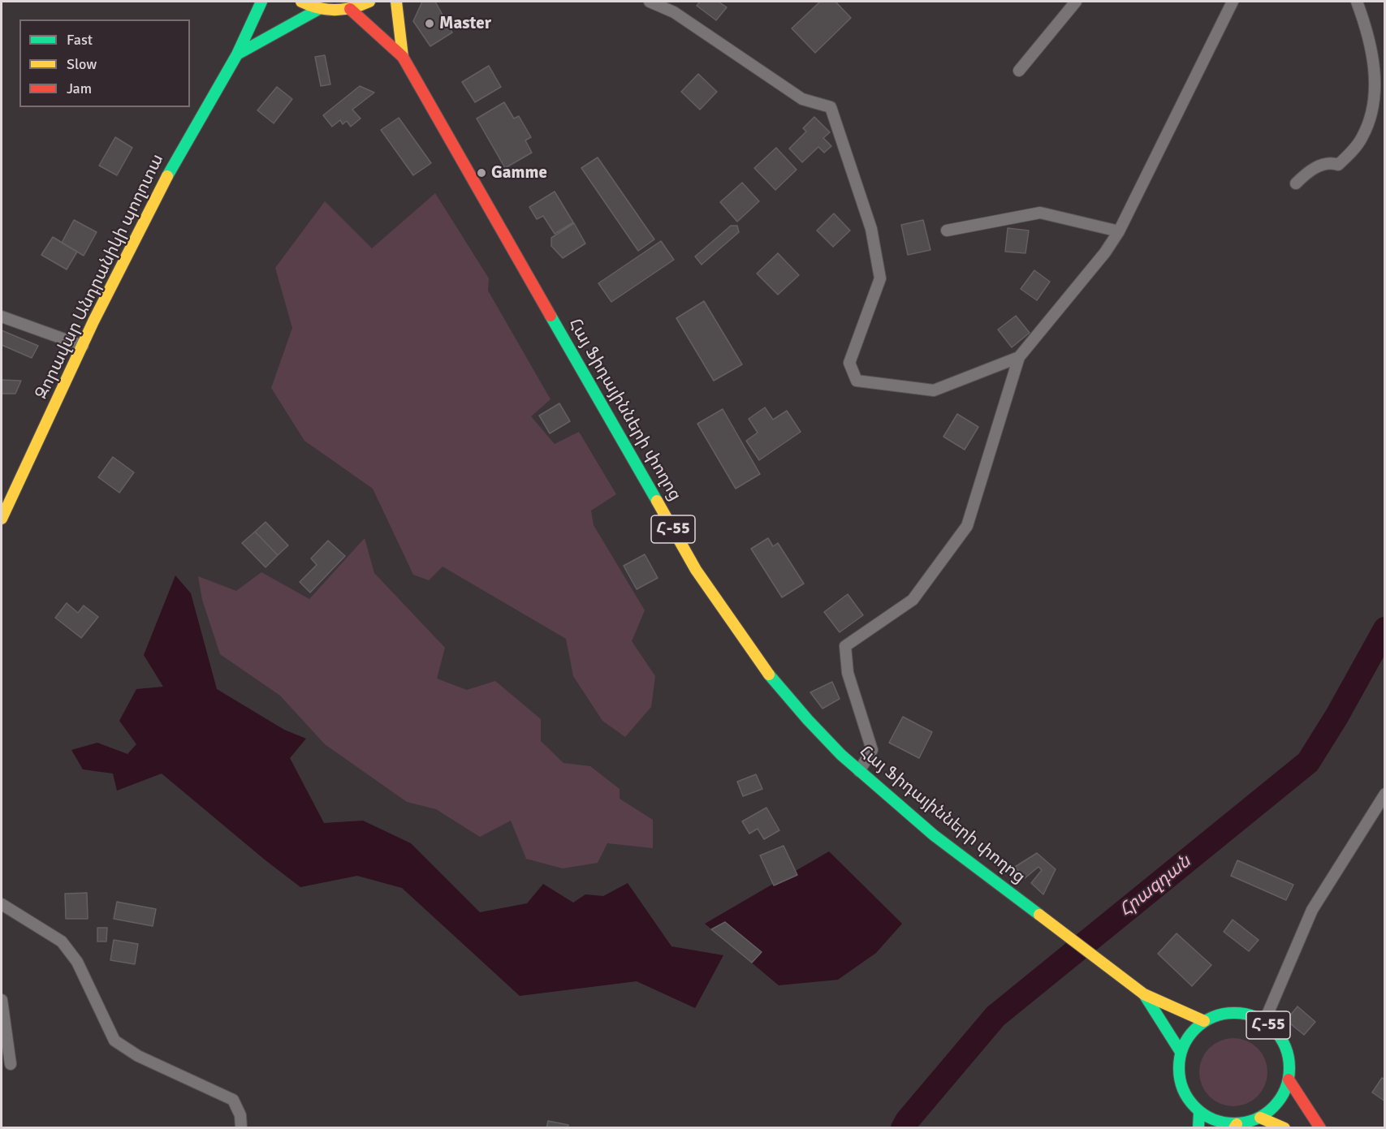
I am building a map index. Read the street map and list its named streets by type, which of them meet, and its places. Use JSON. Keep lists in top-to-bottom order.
{
  "streets": {
    "main road": ["Զորավար Անդրանիկի պողոտա", "Հայ Ֆիդայինների փողոց", "Հ-55"]
  },
  "crossings": [
    ["Հայ Ֆիդայինների փողոց", "Հ-55"]
  ],
  "water": ["Հրազդան"],
  "places": ["Master", "Gamme"],
  "legend": ["Fast", "Slow", "Jam"]
}
